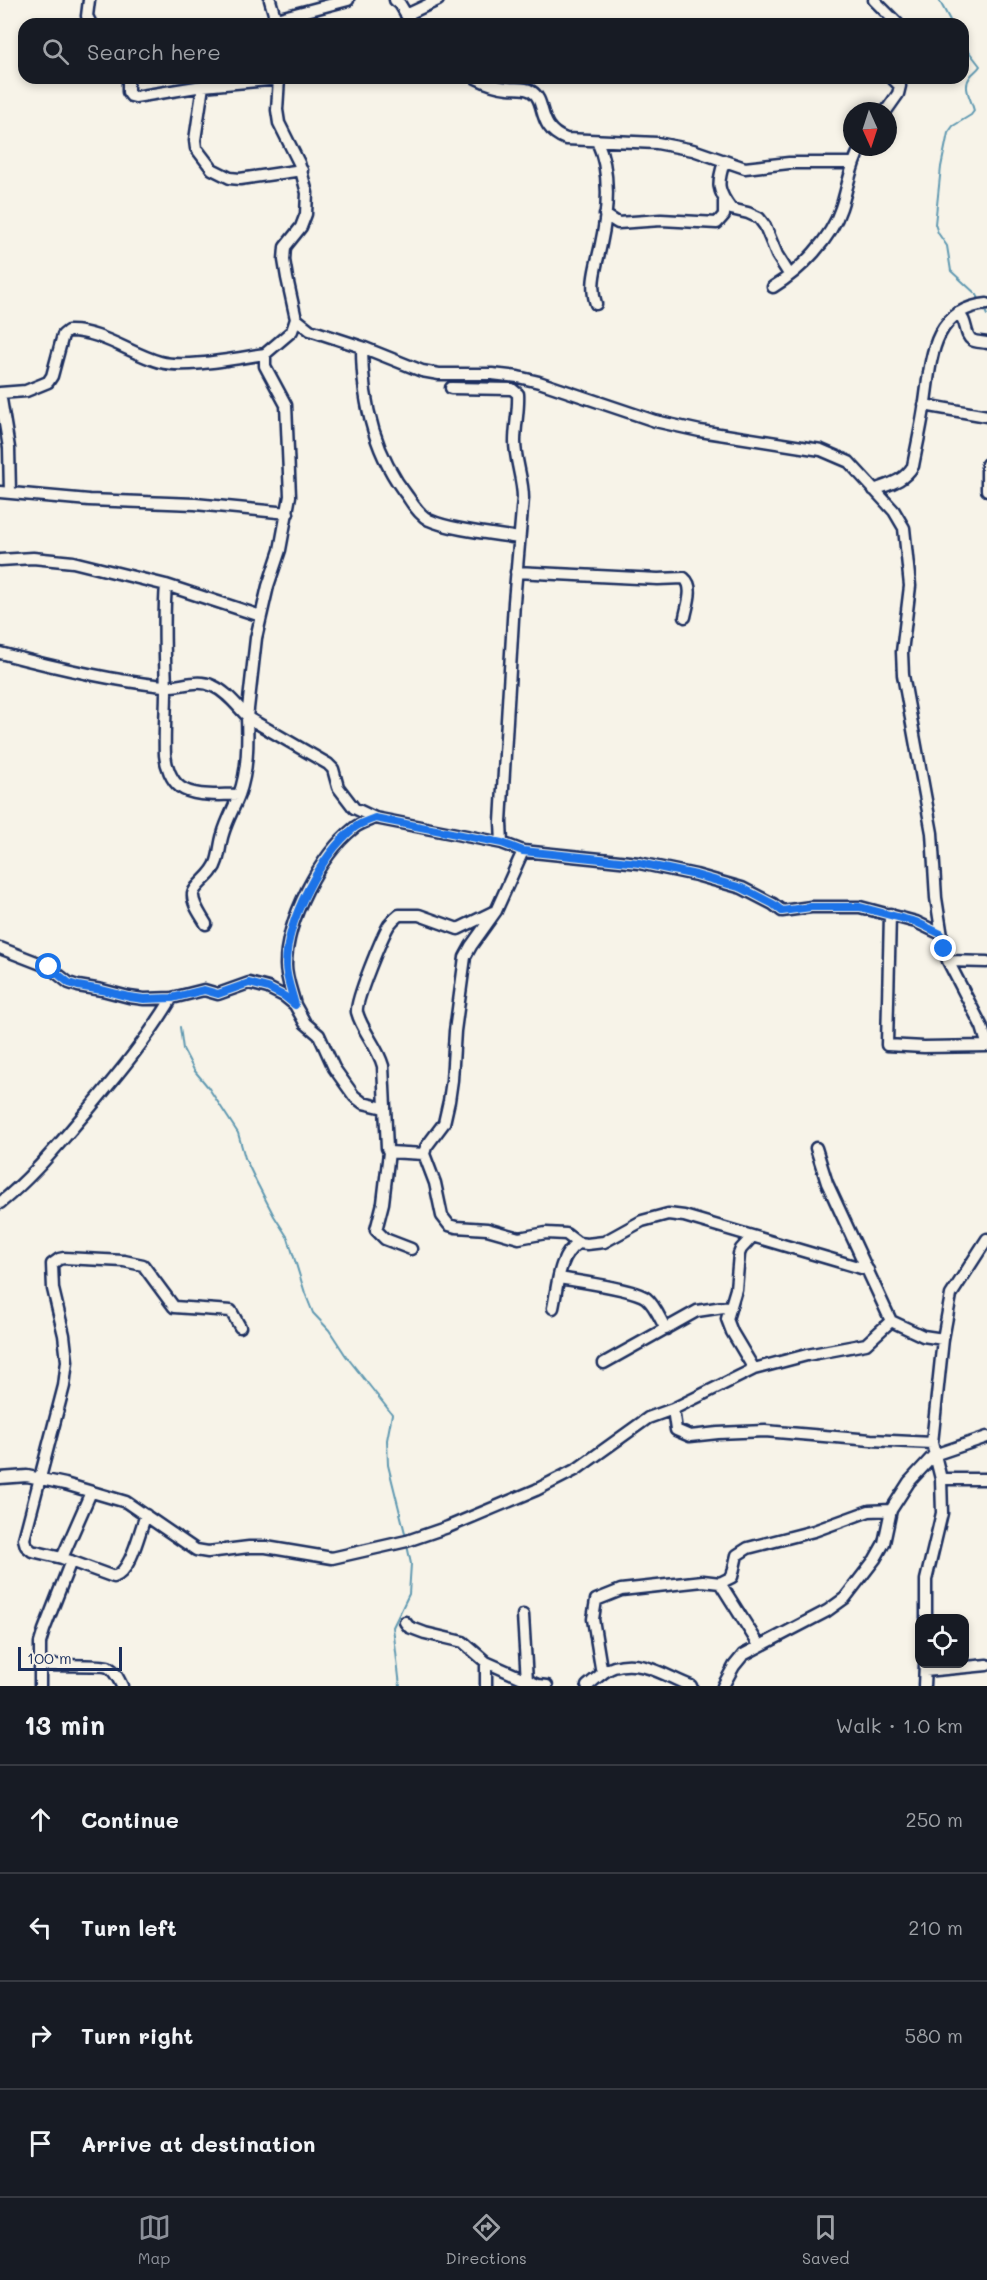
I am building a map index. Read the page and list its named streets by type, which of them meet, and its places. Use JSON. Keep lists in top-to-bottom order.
{
  "scale_bar": "100 m",
  "north": "bottom",
  "page": {
    "search": "Search here",
    "scale": "100 m",
    "heading": ["13 min", "Walk · 1.0 km"],
    "list": [
      ["Continue", "250 m"],
      ["Turn left", "210 m"],
      ["Turn right", "580 m"],
      "Arrive at destination"
    ],
    "nav": ["Map", "Directions", "Saved"]
  }
}
